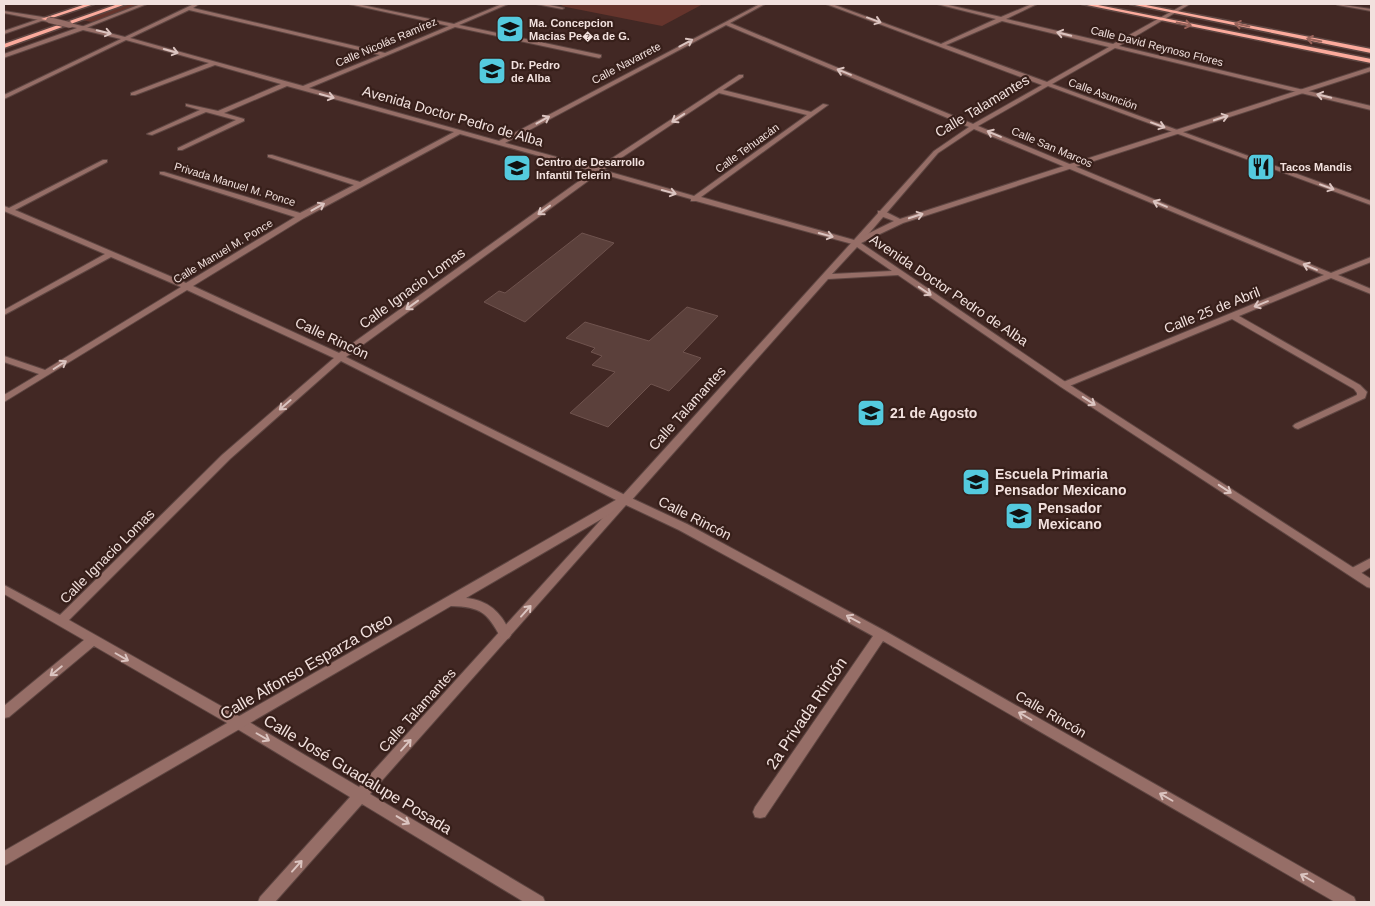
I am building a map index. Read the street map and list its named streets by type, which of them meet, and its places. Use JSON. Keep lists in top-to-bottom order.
{
  "streets": {
    "street": [
      "Calle Nicolás Ramírez",
      "Calle David Reynoso Flores",
      "Calle Navarrete",
      "Calle Asunción",
      "Calle Talamantes",
      "Avenida Doctor Pedro de Alba",
      "Calle San Marcos",
      "Calle Tehuacán",
      "Privada Manuel M. Ponce",
      "Calle Manuel M. Ponce",
      "Calle Ignacio Lomas",
      "Calle 25 de Abril",
      "Calle Rincón",
      "Calle Alfonso Esparza Oteo",
      "2a Privada Rincón",
      "Calle José Guadalupe Posada"
    ]
  },
  "crossings": [
    ["Calle Nicolás Ramírez", "Avenida Doctor Pedro de Alba"],
    ["Calle David Reynoso Flores", "Calle Talamantes"],
    ["Calle Navarrete", "Avenida Doctor Pedro de Alba"],
    ["Calle Navarrete", "Calle San Marcos"],
    ["Calle Asunción", "Calle Talamantes"],
    ["Calle Talamantes", "Avenida Doctor Pedro de Alba"],
    ["Calle Talamantes", "Calle San Marcos"],
    ["Calle Talamantes", "Calle Rincón"],
    ["Calle Talamantes", "Calle Alfonso Esparza Oteo"],
    ["Calle Talamantes", "Calle José Guadalupe Posada"],
    ["Avenida Doctor Pedro de Alba", "Calle Tehuacán"],
    ["Avenida Doctor Pedro de Alba", "Calle Manuel M. Ponce"],
    ["Avenida Doctor Pedro de Alba", "Calle Ignacio Lomas"],
    ["Avenida Doctor Pedro de Alba", "Calle 25 de Abril"],
    ["Calle San Marcos", "Calle 25 de Abril"],
    ["Privada Manuel M. Ponce", "Calle Manuel M. Ponce"],
    ["Calle Manuel M. Ponce", "Calle Rincón"],
    ["Calle Ignacio Lomas", "Calle Rincón"],
    ["Calle Ignacio Lomas", "Calle José Guadalupe Posada"],
    ["Calle Rincón", "Calle Alfonso Esparza Oteo"],
    ["Calle Rincón", "2a Privada Rincón"],
    ["Calle Alfonso Esparza Oteo", "Calle José Guadalupe Posada"]
  ],
  "one_way": [
    "Calle David Reynoso Flores",
    "Calle Navarrete",
    "Calle Asunción",
    "Calle Talamantes",
    "Avenida Doctor Pedro de Alba",
    "Calle San Marcos",
    "Calle Ignacio Lomas",
    "Calle Rincón",
    "Calle José Guadalupe Posada"
  ],
  "places": {
    "school or university": [
      "Ma. Concepcion Macias Pe�a de G.",
      "Dr. Pedro de Alba",
      "Centro de Desarrollo Infantil Telerin",
      "21 de Agosto",
      "Escuela Primaria Pensador Mexicano",
      "Pensador Mexicano"
    ],
    "restaurant": ["Tacos Mandis"]
  }
}
